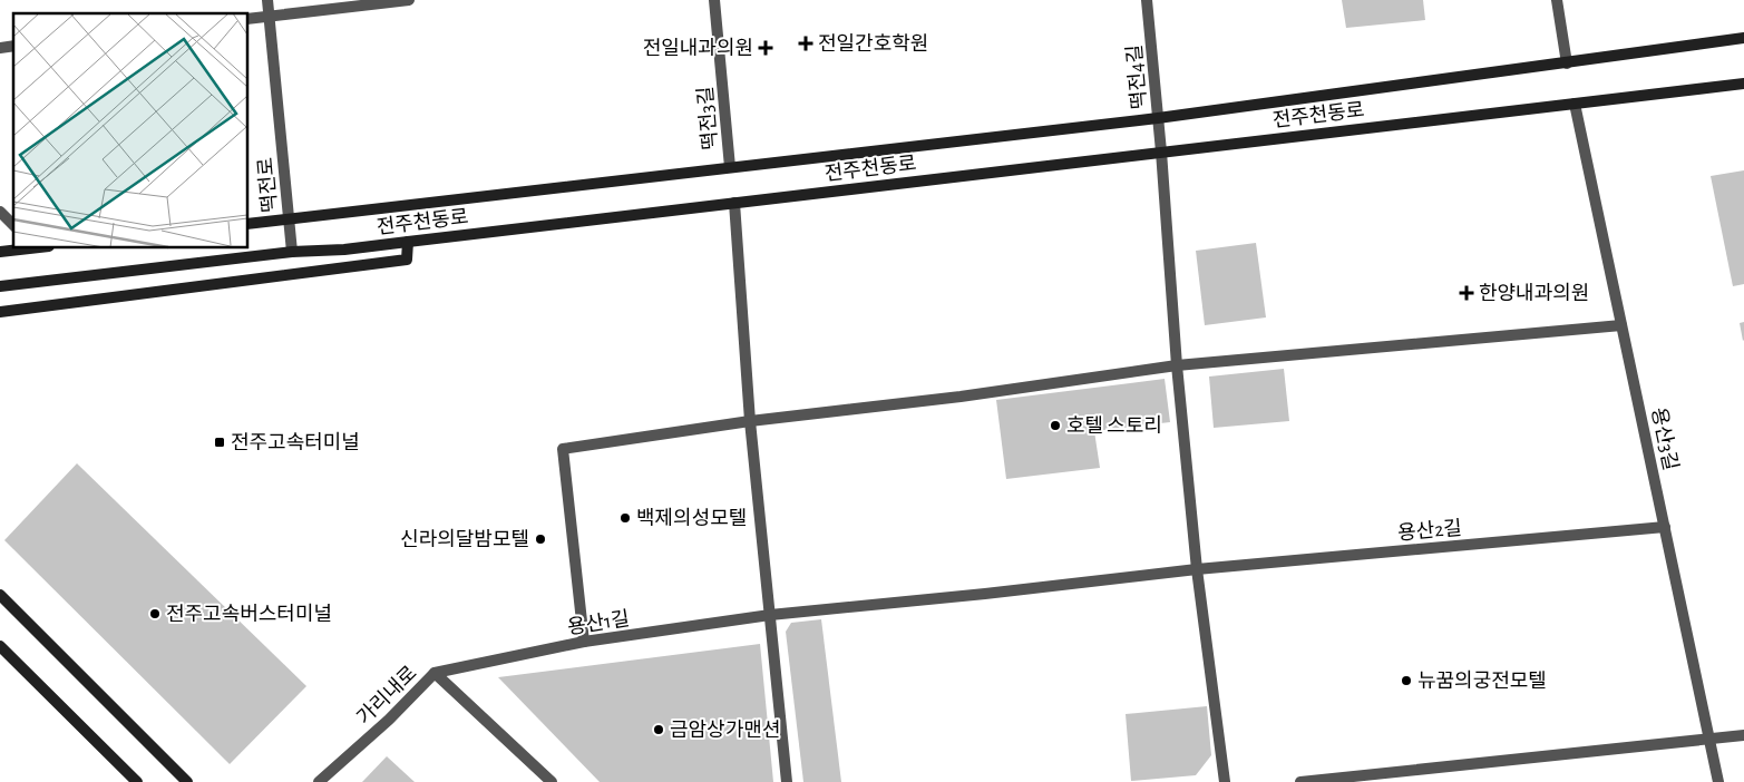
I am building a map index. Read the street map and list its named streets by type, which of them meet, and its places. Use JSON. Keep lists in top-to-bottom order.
{
  "streets": {
    "street": [
      "떡전4길",
      "전주천동로",
      "떡전3길",
      "떡전로",
      "용산3길",
      "용산2길",
      "용산1길",
      "가리내로"
    ]
  },
  "crossings": [
    ["떡전4길", "전주천동로"],
    ["전주천동로", "떡전3길"],
    ["전주천동로", "떡전로"],
    ["전주천동로", "용산3길"],
    ["용산3길", "용산2길"],
    ["용산2길", "용산1길"],
    ["용산1길", "가리내로"]
  ],
  "places": {
    "health": ["전일간호학원", "전일내과의원", "한양내과의원"],
    "other": [
      "호텔 스토리",
      "백제의성모텔",
      "신라의달밤모텔",
      "전주고속버스터미널",
      "뉴꿈의궁전모텔",
      "금암상가맨션"
    ],
    "transit": ["전주고속터미널"]
  }
}
